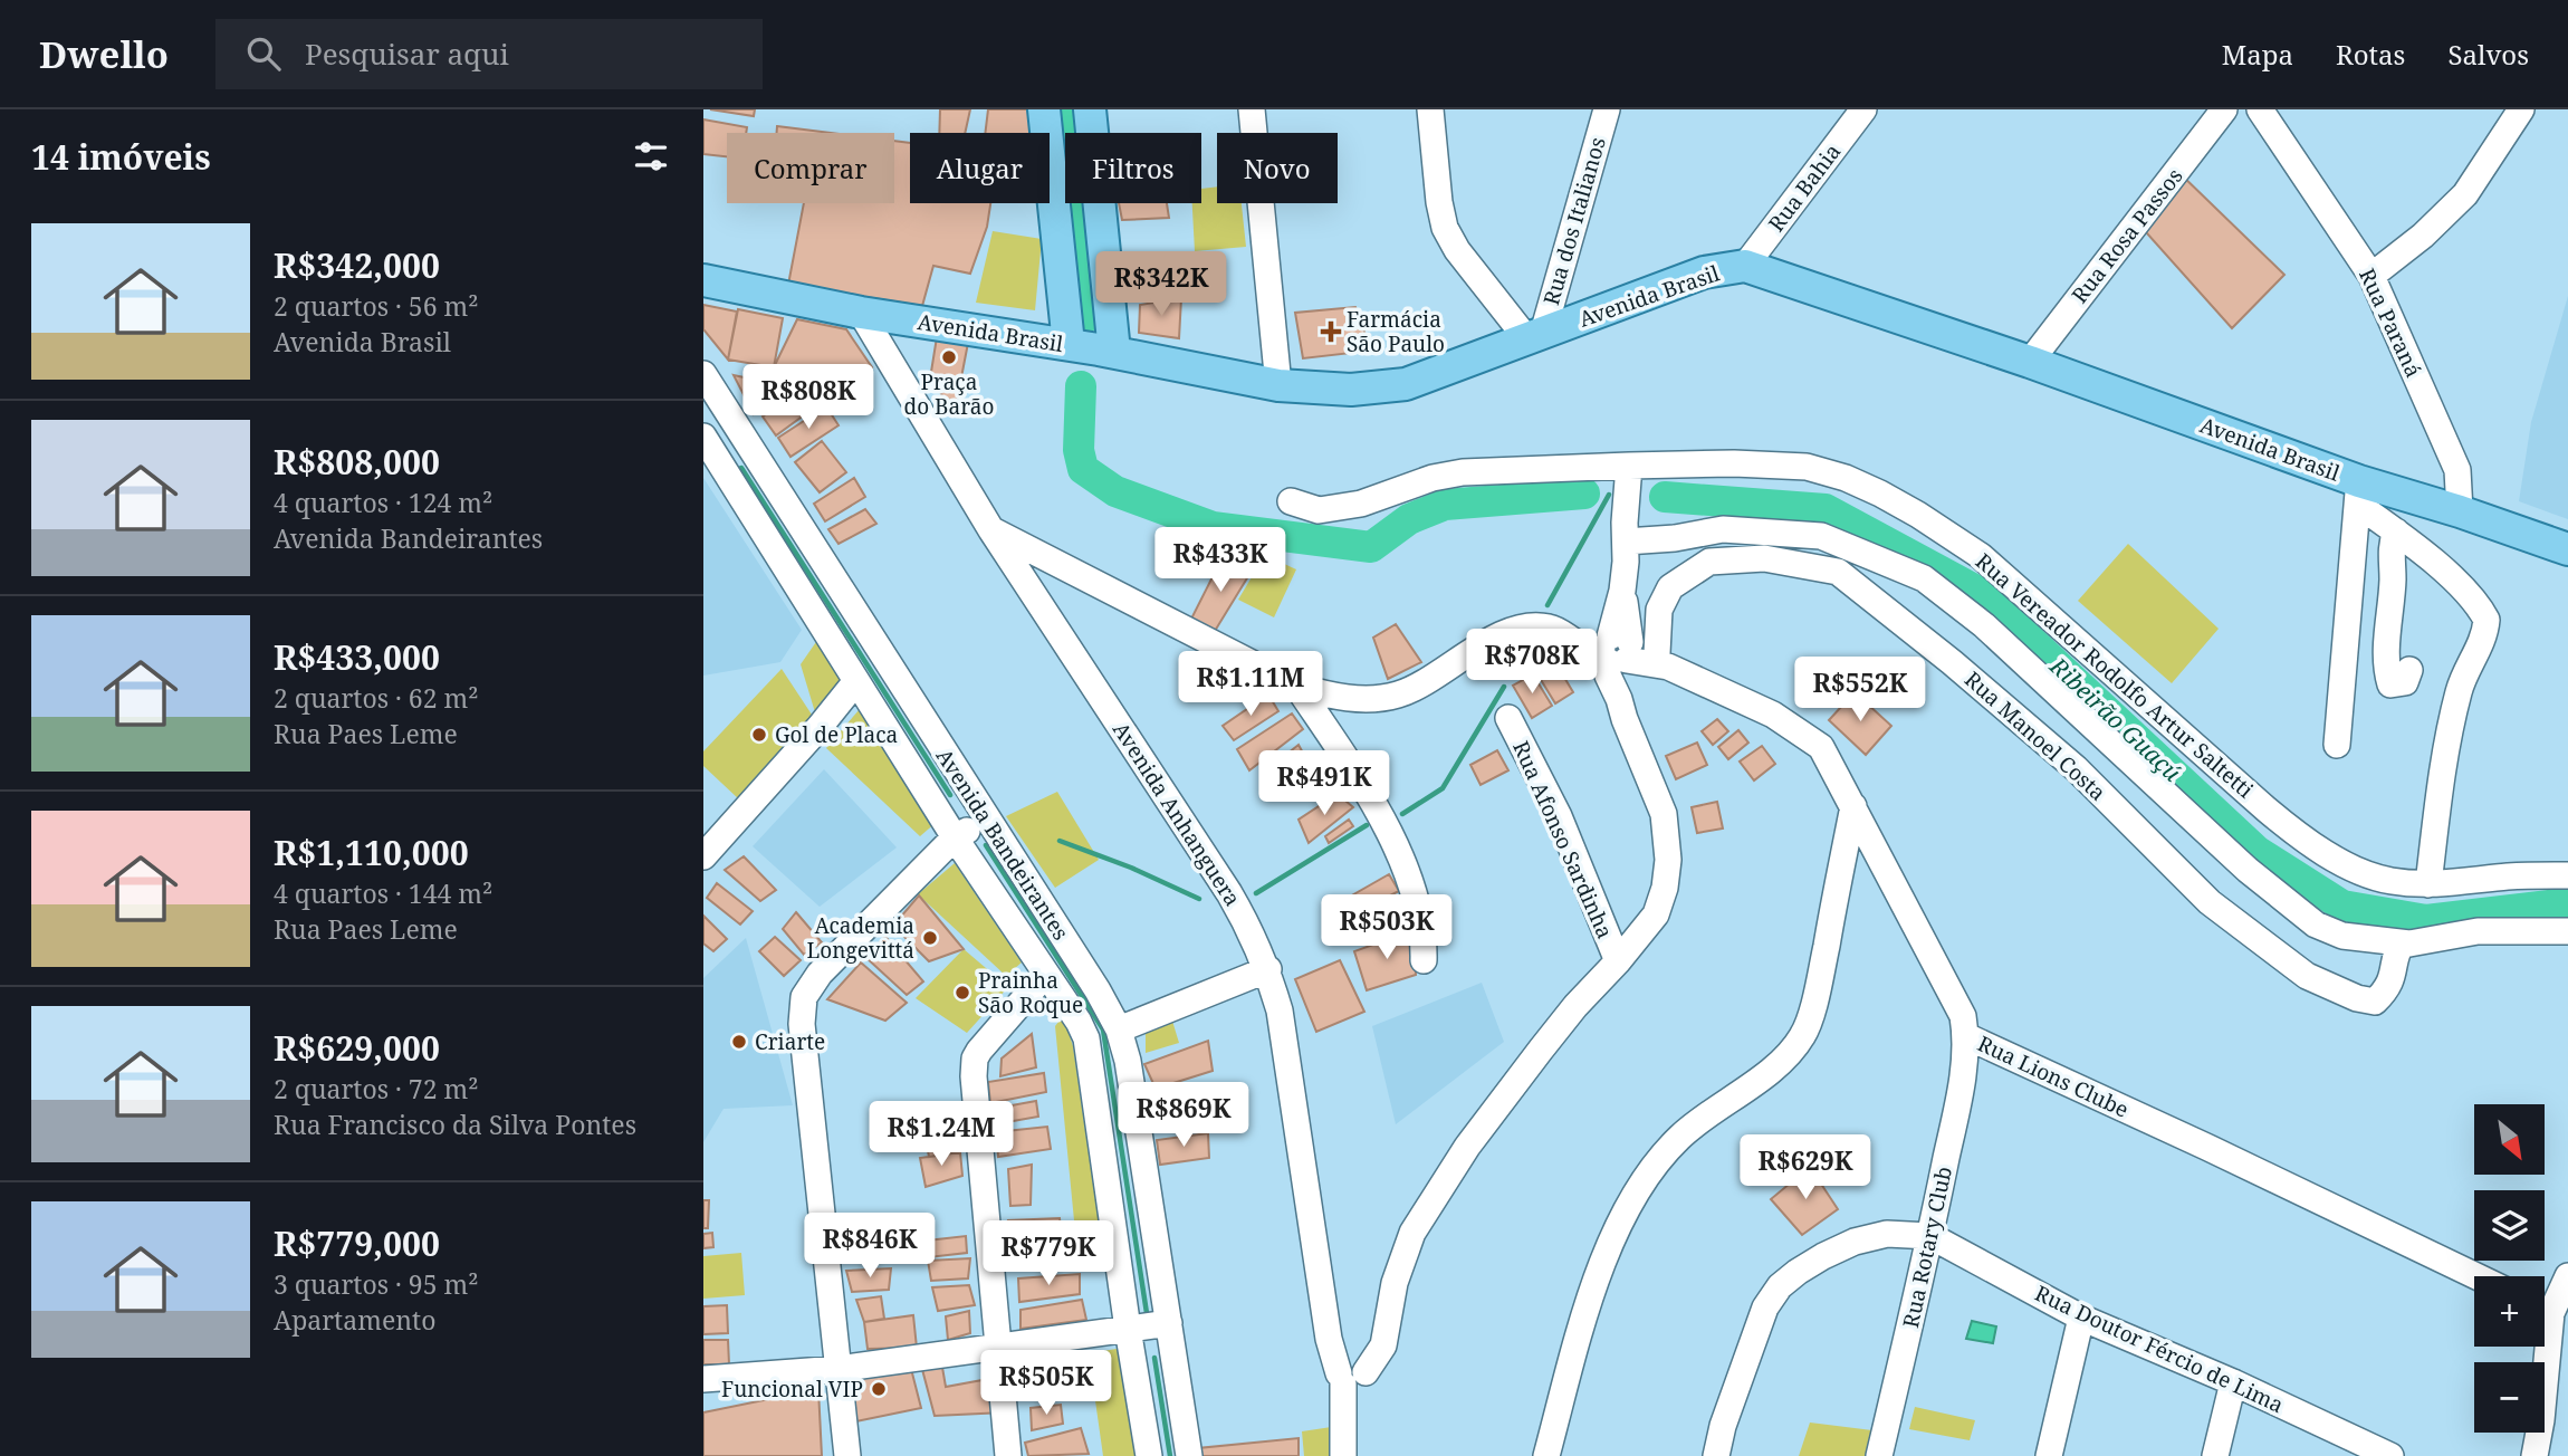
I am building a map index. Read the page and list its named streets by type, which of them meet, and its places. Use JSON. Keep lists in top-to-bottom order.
{
  "streets": {
    "main road": ["Avenida Brasil"],
    "street": [
      "Rua Bahia",
      "Rua dos Italianos",
      "Rua Rosa Passos",
      "Rua Paraná",
      "Rua Vereador Rodolfo Artur Saltetti",
      "Rua Manoel Costa",
      "Avenida Anhanguera",
      "Rua Afonso Sardinha",
      "Avenida Bandeirantes",
      "Rua Lions Clube",
      "Rua Rotary Club",
      "Rua Doutor Fércio de Lima"
    ]
  },
  "crossings": [
    ["Rua Bahia", "Avenida Brasil"],
    ["Rua dos Italianos", "Avenida Brasil"],
    ["Rua Rosa Passos", "Avenida Brasil"],
    ["Avenida Brasil", "Rua Paraná"],
    ["Avenida Brasil", "Avenida Anhanguera"],
    ["Rua Manoel Costa", "Rua Lions Clube"],
    ["Avenida Anhanguera", "Rua Lions Clube"],
    ["Rua Lions Clube", "Rua Rotary Club"],
    ["Rua Rotary Club", "Rua Doutor Fércio de Lima"]
  ],
  "water": ["Ribeirão Guaçú"],
  "places": {
    "health": ["Farmácia São Paulo"],
    "other": [
      "Praça do Barão",
      "Gol de Placa",
      "Academia Longevittá",
      "Prainha São Roque",
      "Criarte",
      "Funcional VIP"
    ]
  },
  "north": "bottom right",
  "page": {
    "header": "Dwello",
    "search": "Pesquisar aqui",
    "nav": ["Mapa", "Rotas", "Salvos"],
    "heading": "14 imóveis",
    "chip": [
      "Comprar",
      "Alugar",
      "Filtros",
      "Novo"
    ],
    "list": [
      {
        "name": "R$342,000",
        "note": "2 quartos · 56 m² · Avenida Brasil"
      },
      {
        "name": "R$808,000",
        "note": "4 quartos · 124 m² · Avenida Bandeirantes"
      },
      {
        "name": "R$433,000",
        "note": "2 quartos · 62 m² · Rua Paes Leme"
      },
      {
        "name": "R$1,110,000",
        "note": "4 quartos · 144 m² · Rua Paes Leme"
      },
      {
        "name": "R$629,000",
        "note": "2 quartos · 72 m² · Rua Francisco da Silva Pontes"
      },
      {
        "name": "R$779,000",
        "note": "3 quartos · 95 m² · Apartamento"
      }
    ],
    "price": [
      "R$342K",
      "R$808K",
      "R$433K",
      "R$708K",
      "R$1.11M",
      "R$552K",
      "R$491K",
      "R$503K",
      "R$869K",
      "R$1.24M",
      "R$629K",
      "R$846K",
      "R$779K",
      "R$505K"
    ],
    "map_buttons": ["+", "−"]
  }
}
